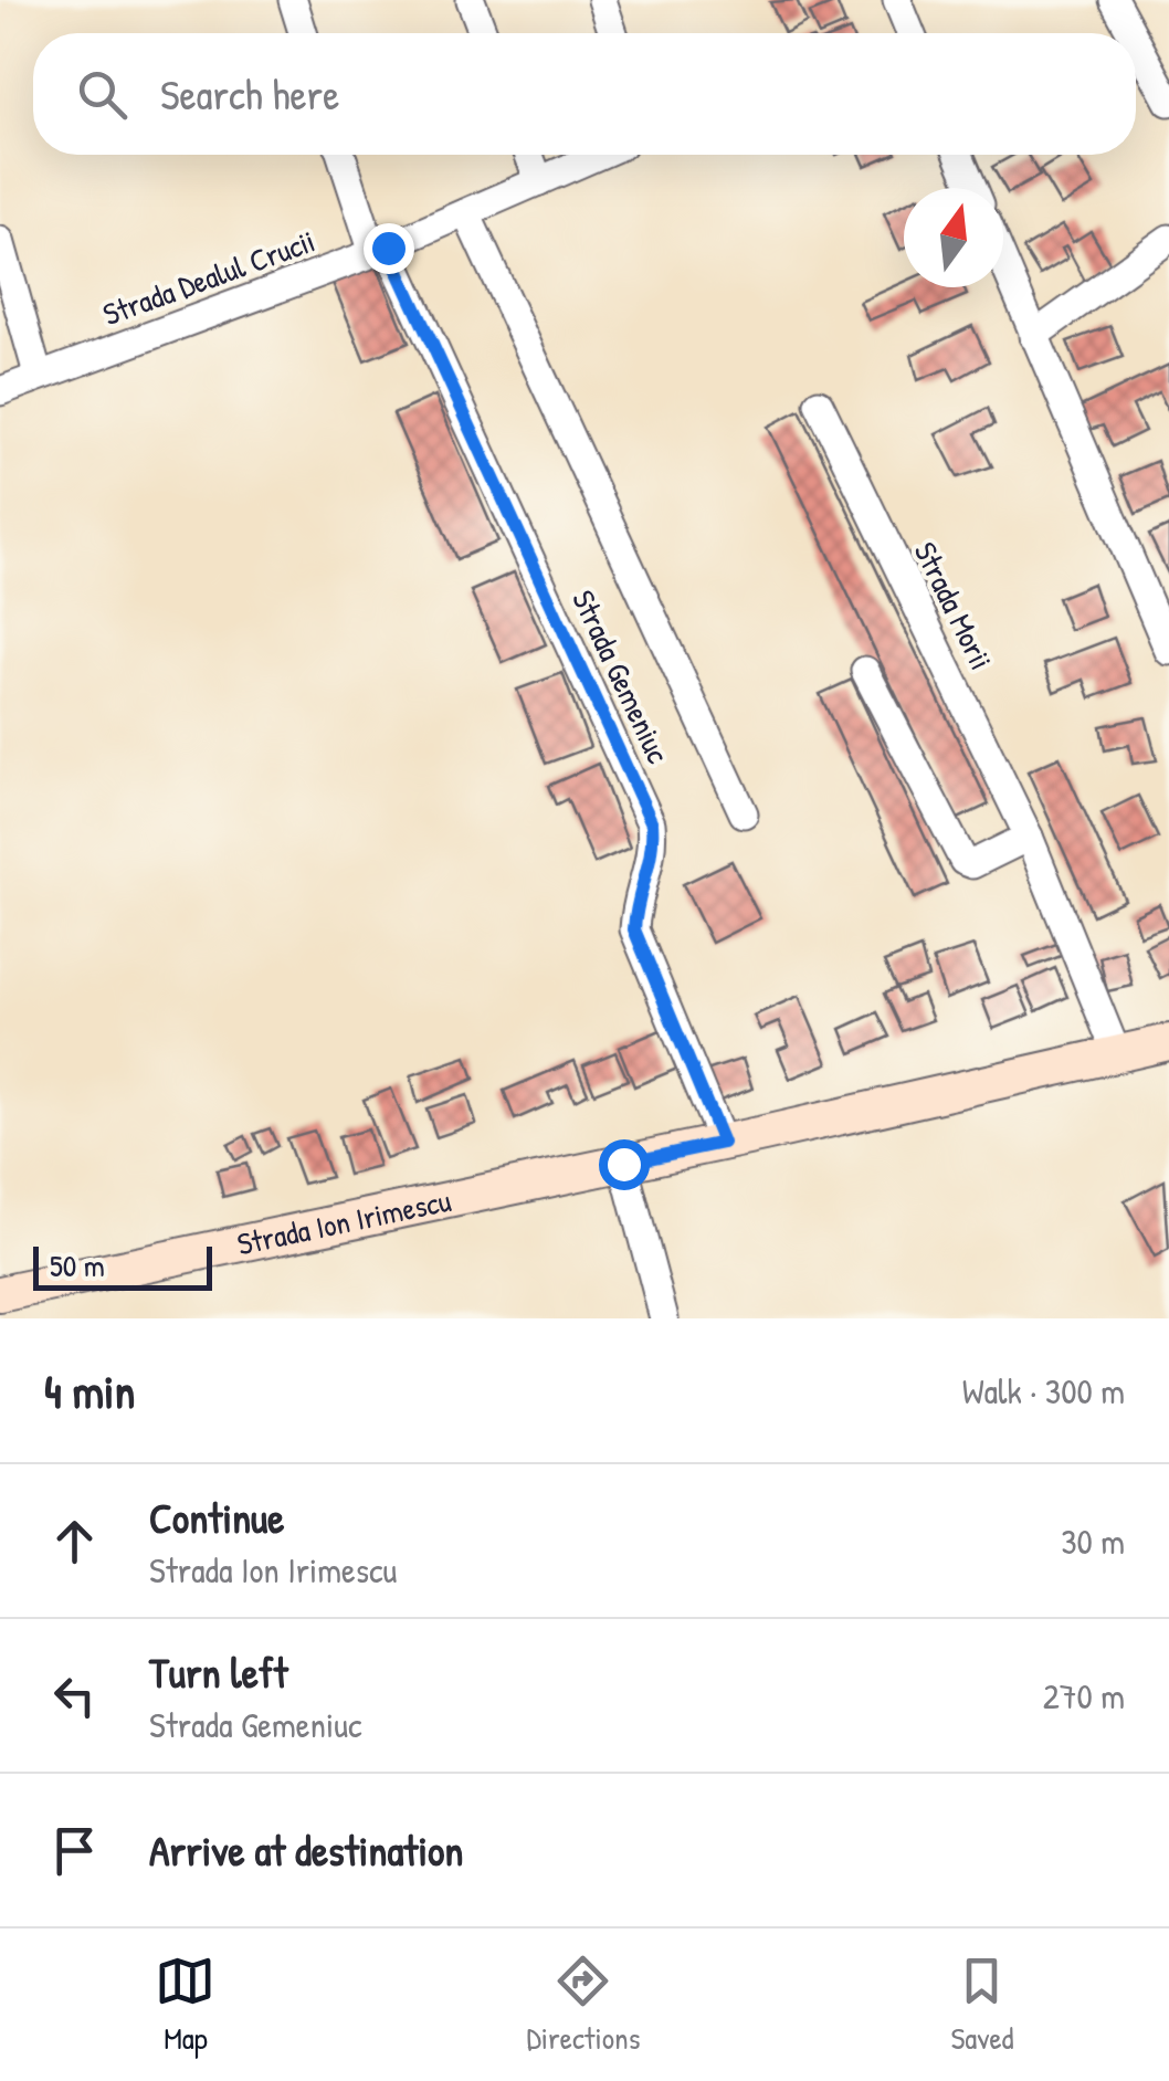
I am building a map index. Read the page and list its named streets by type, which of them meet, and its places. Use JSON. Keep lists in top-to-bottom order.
{
  "streets": {
    "main road": ["Strada Ion Irimescu"],
    "street": ["Strada Dealul Crucii", "Strada Morii", "Strada Gemeniuc"]
  },
  "crossings": [
    ["Strada Dealul Crucii", "Strada Gemeniuc"],
    ["Strada Morii", "Strada Ion Irimescu"],
    ["Strada Gemeniuc", "Strada Ion Irimescu"]
  ],
  "scale_bar": "50 m",
  "north": "top",
  "page": {
    "search": "Search here",
    "scale": "50 m",
    "heading": ["4 min", "Walk · 300 m"],
    "list": [
      ["Continue", "Strada Ion Irimescu", "30 m"],
      ["Turn left", "Strada Gemeniuc", "270 m"],
      "Arrive at destination"
    ],
    "nav": ["Map", "Directions", "Saved"]
  }
}
